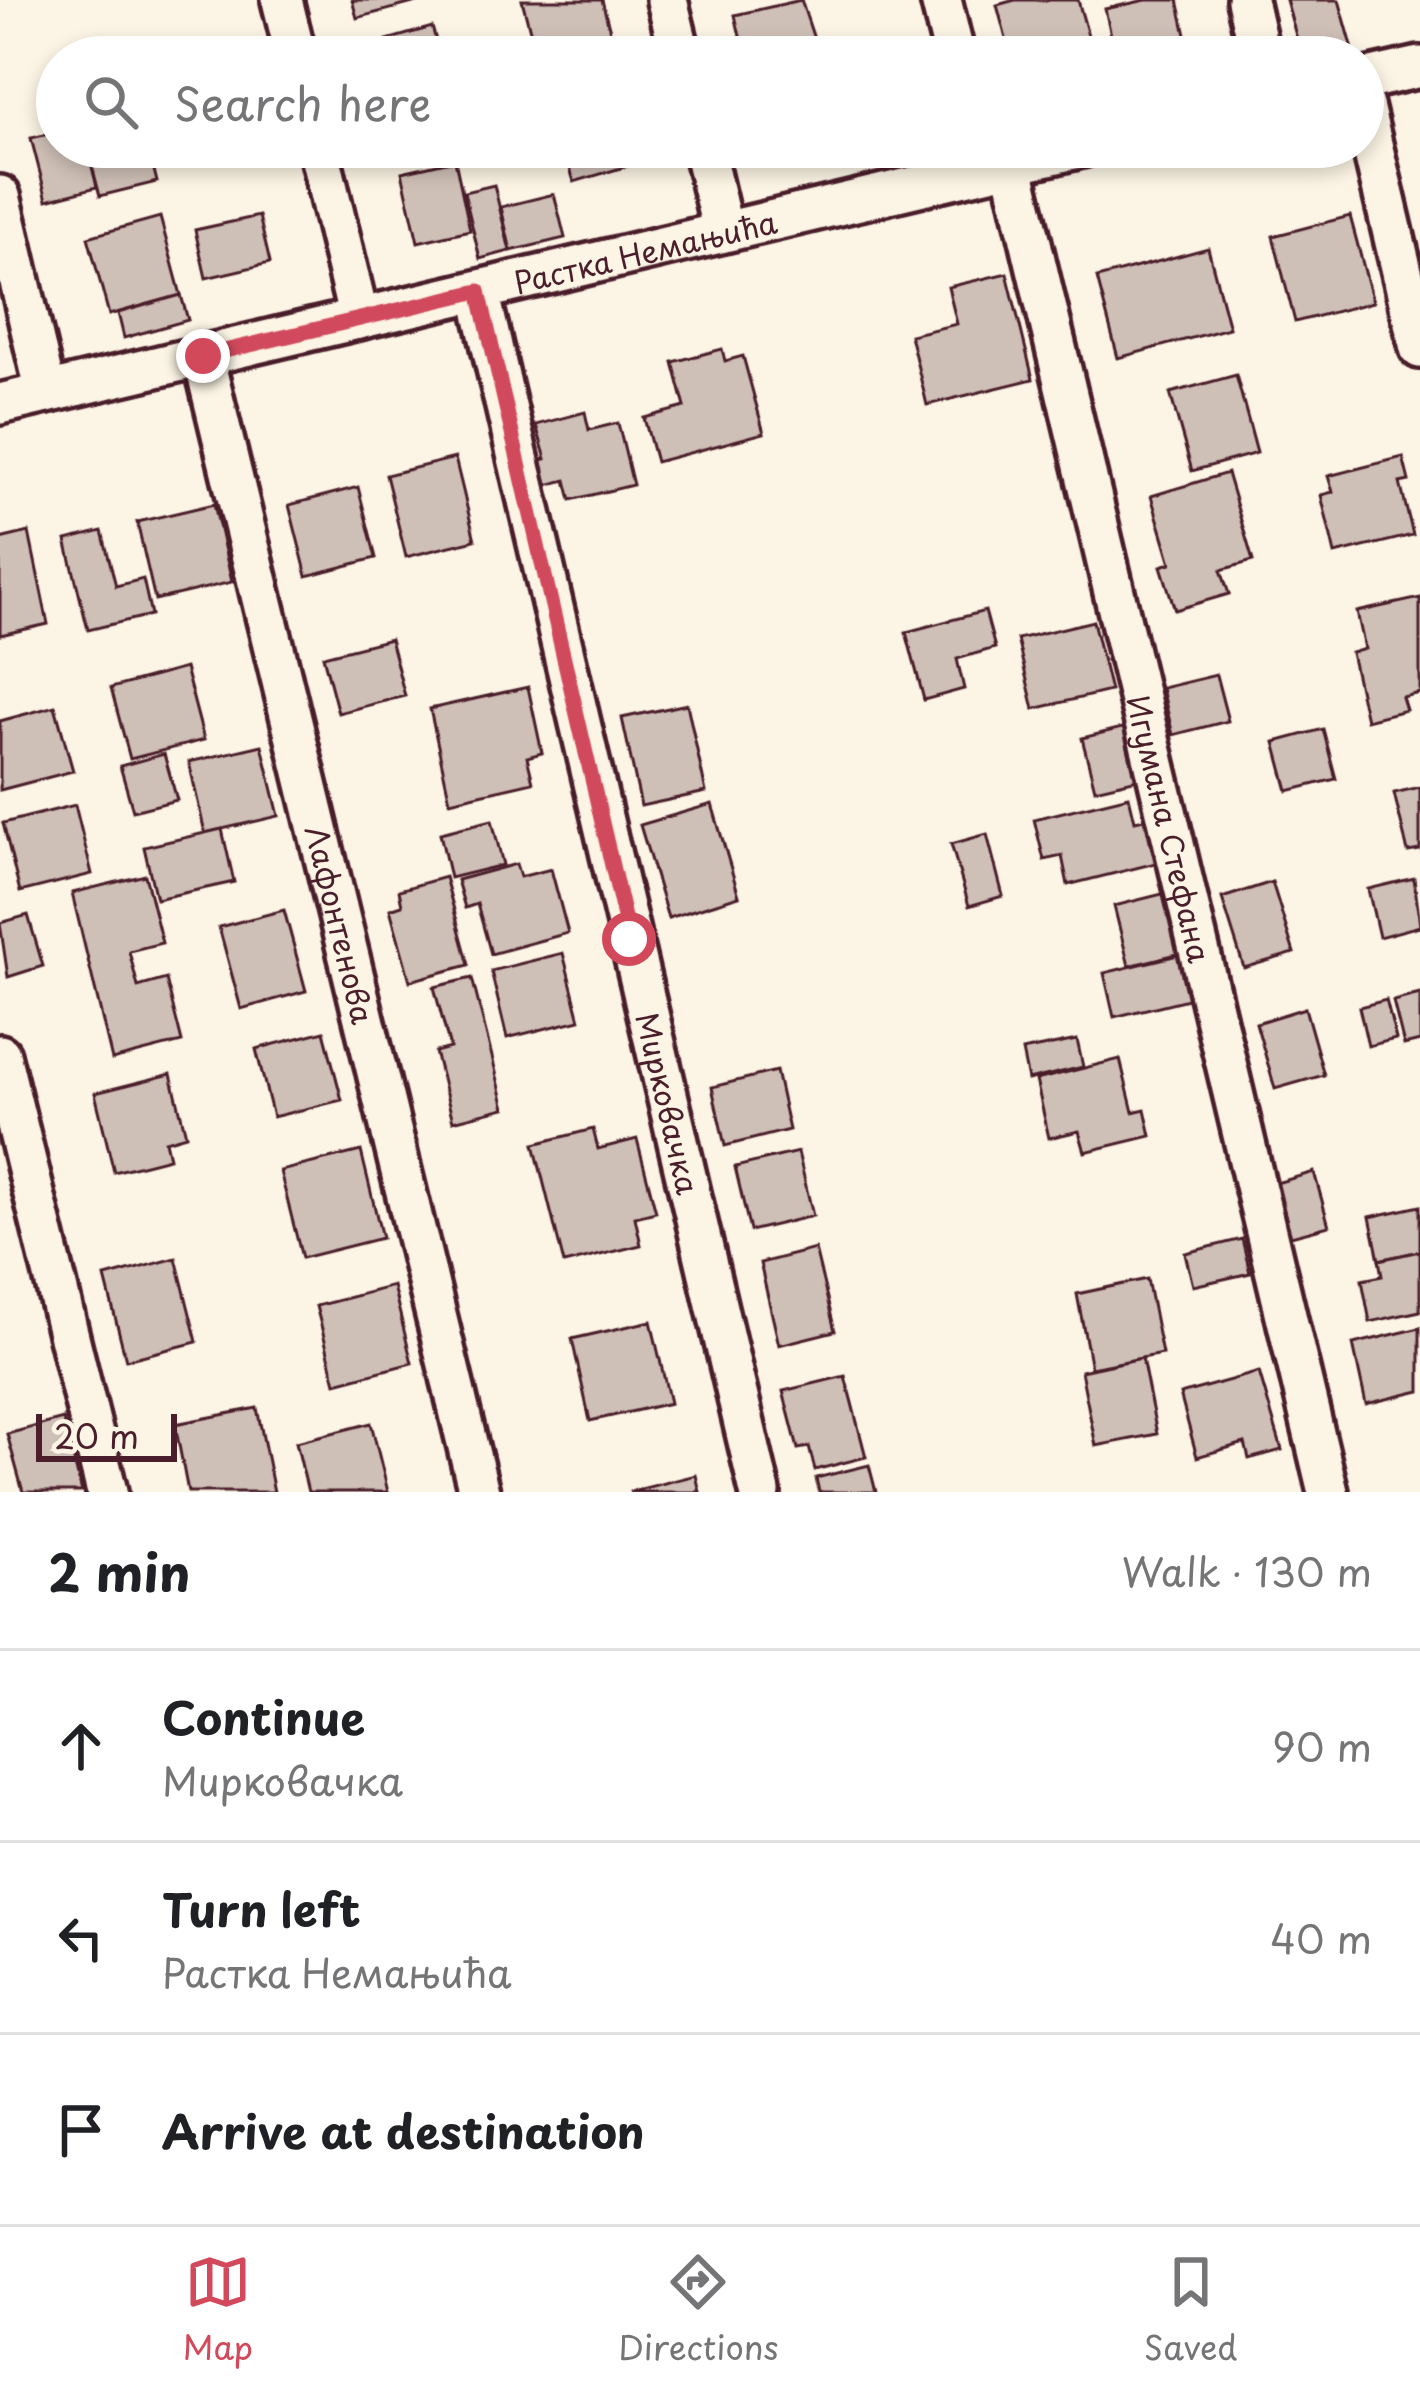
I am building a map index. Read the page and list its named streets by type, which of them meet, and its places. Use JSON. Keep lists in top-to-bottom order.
{
  "streets": {
    "street": [
      "Растка Немањића",
      "Игумана Стефана",
      "Лафонтенова",
      "Мирковачка"
    ]
  },
  "crossings": [
    ["Растка Немањића", "Лафонтенова"],
    ["Растка Немањића", "Мирковачка"]
  ],
  "scale_bar": "20 m",
  "page": {
    "search": "Search here",
    "scale": "20 m",
    "heading": ["2 min", "Walk · 130 m"],
    "list": [
      ["Continue", "Мирковачка", "90 m"],
      ["Turn left", "Растка Немањића", "40 m"],
      "Arrive at destination"
    ],
    "nav": ["Map", "Directions", "Saved"]
  }
}
